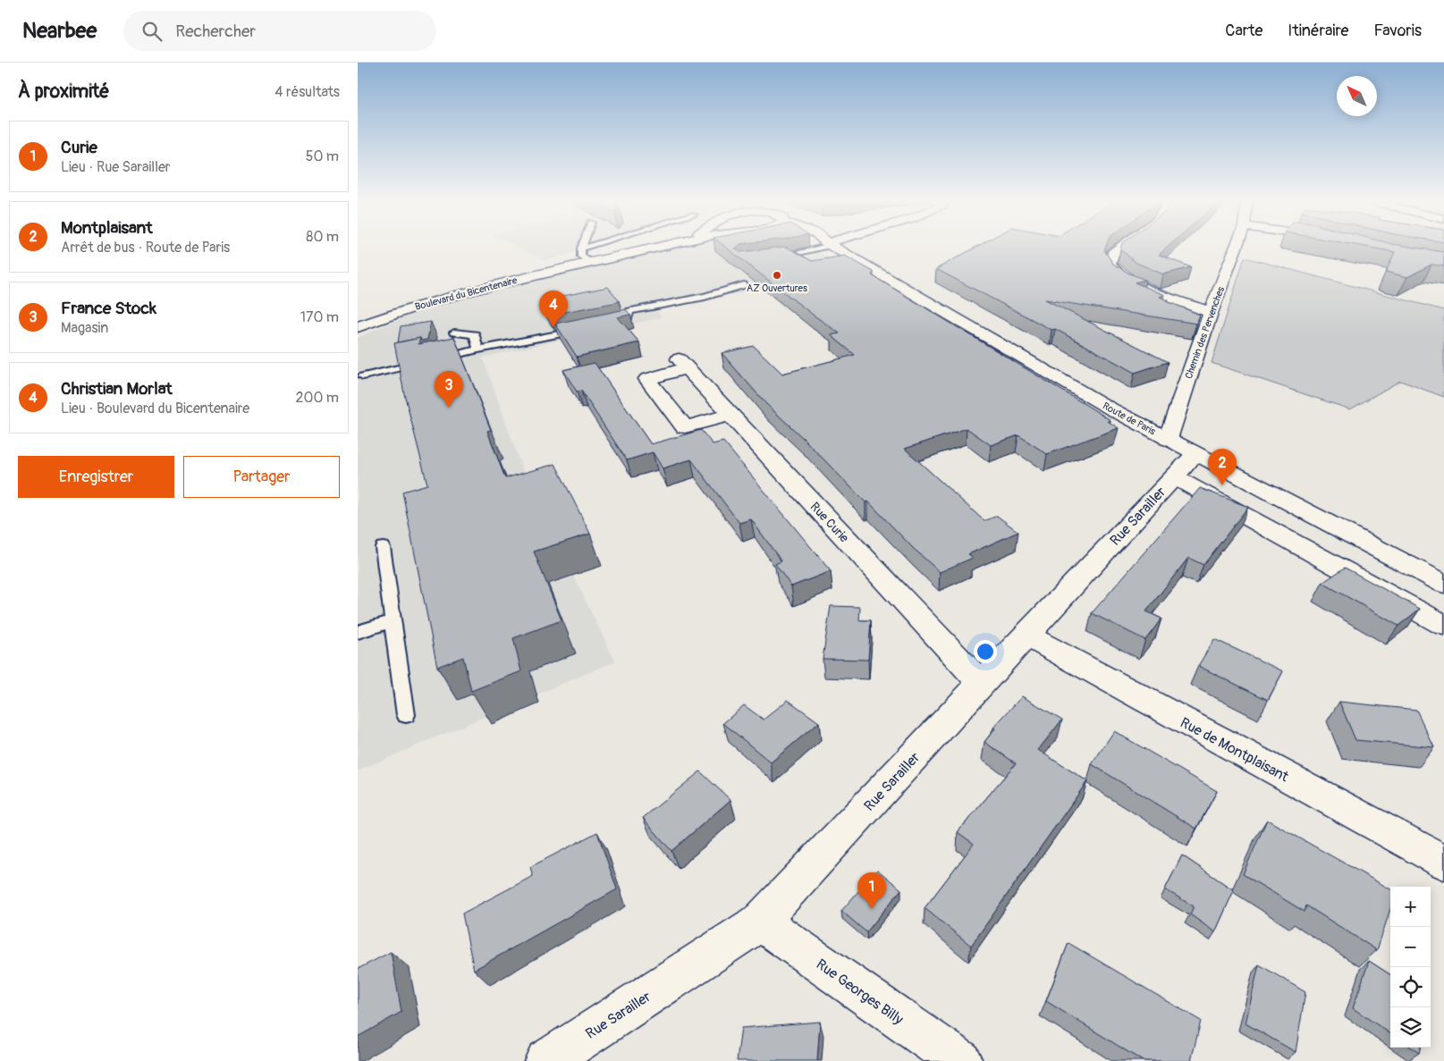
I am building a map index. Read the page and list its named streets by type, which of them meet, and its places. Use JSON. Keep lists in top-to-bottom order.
{
  "streets": {
    "street": [
      "Boulevard du Bicentenaire",
      "Chemin des Pervenches",
      "Route de Paris",
      "Rue Sarailler",
      "Rue Curie",
      "Rue de Montplaisant",
      "Rue Georges Billy"
    ]
  },
  "crossings": [
    ["Chemin des Pervenches", "Route de Paris"],
    ["Route de Paris", "Rue Sarailler"],
    ["Rue Sarailler", "Rue Curie"],
    ["Rue Sarailler", "Rue de Montplaisant"],
    ["Rue Sarailler", "Rue Georges Billy"]
  ],
  "places": ["AZ Ouvertures"],
  "north": "top left",
  "page": {
    "header": "Nearbee",
    "search": "Rechercher",
    "nav": ["Carte", "Itinéraire", "Favoris"],
    "heading": ["À proximité", "4 résultats"],
    "list": [
      {
        "mark": "1",
        "name": "Curie",
        "note": "Lieu · Rue Sarailler",
        "value": "50 m"
      },
      {
        "mark": "2",
        "name": "Montplaisant",
        "note": "Arrêt de bus · Route de Paris",
        "value": "80 m"
      },
      {
        "mark": "3",
        "name": "France Stock",
        "note": "Magasin",
        "value": "170 m"
      },
      {
        "mark": "4",
        "name": "Christian Morlat",
        "note": "Lieu · Boulevard du Bicentenaire",
        "value": "200 m"
      }
    ],
    "pins": [
      "4",
      "3",
      "2",
      "1"
    ],
    "buttons": ["Enregistrer", "Partager"],
    "map_buttons": ["+", "−"]
  }
}
